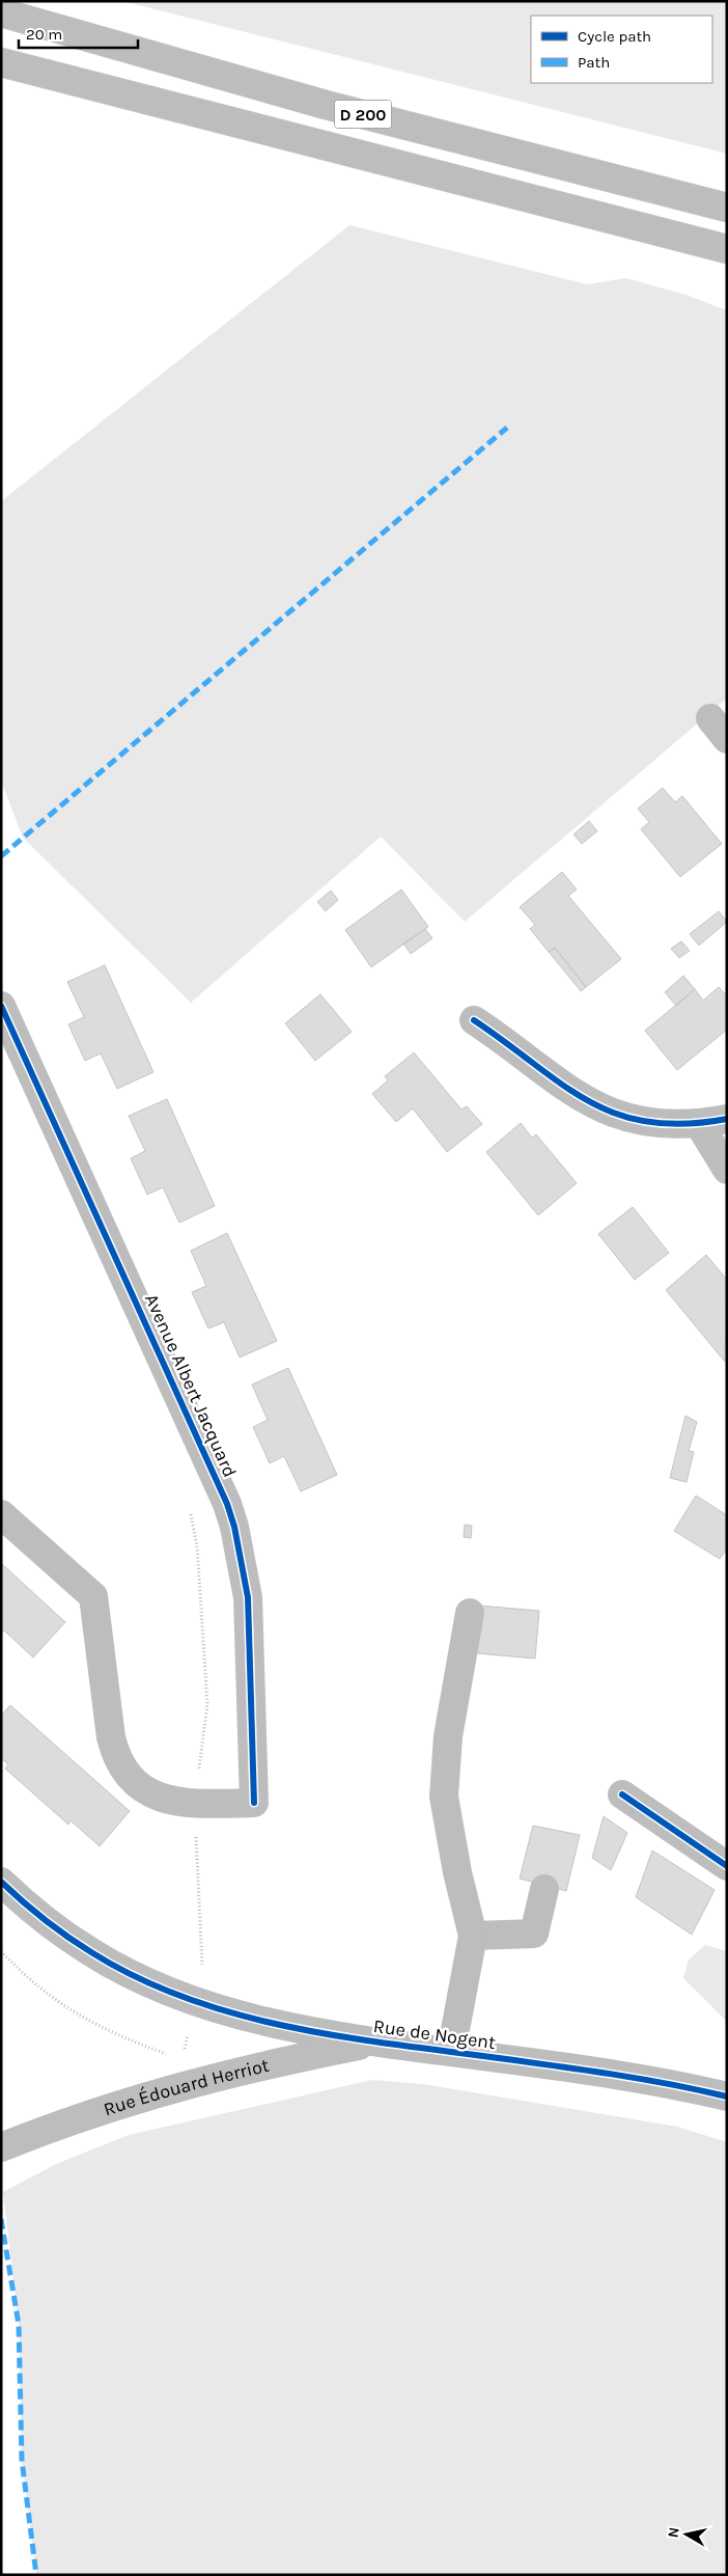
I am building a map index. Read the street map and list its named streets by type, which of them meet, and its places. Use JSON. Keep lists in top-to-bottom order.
{
  "streets": {
    "street": [
      "D 200",
      "Avenue Albert Jacquard",
      "Rue de Nogent",
      "Rue Édouard Herriot"
    ]
  },
  "crossings": [
    ["Rue de Nogent", "Rue Édouard Herriot"]
  ],
  "legend": ["Cycle path", "Path"],
  "scale_bar": "20 m",
  "north": "left"
}
